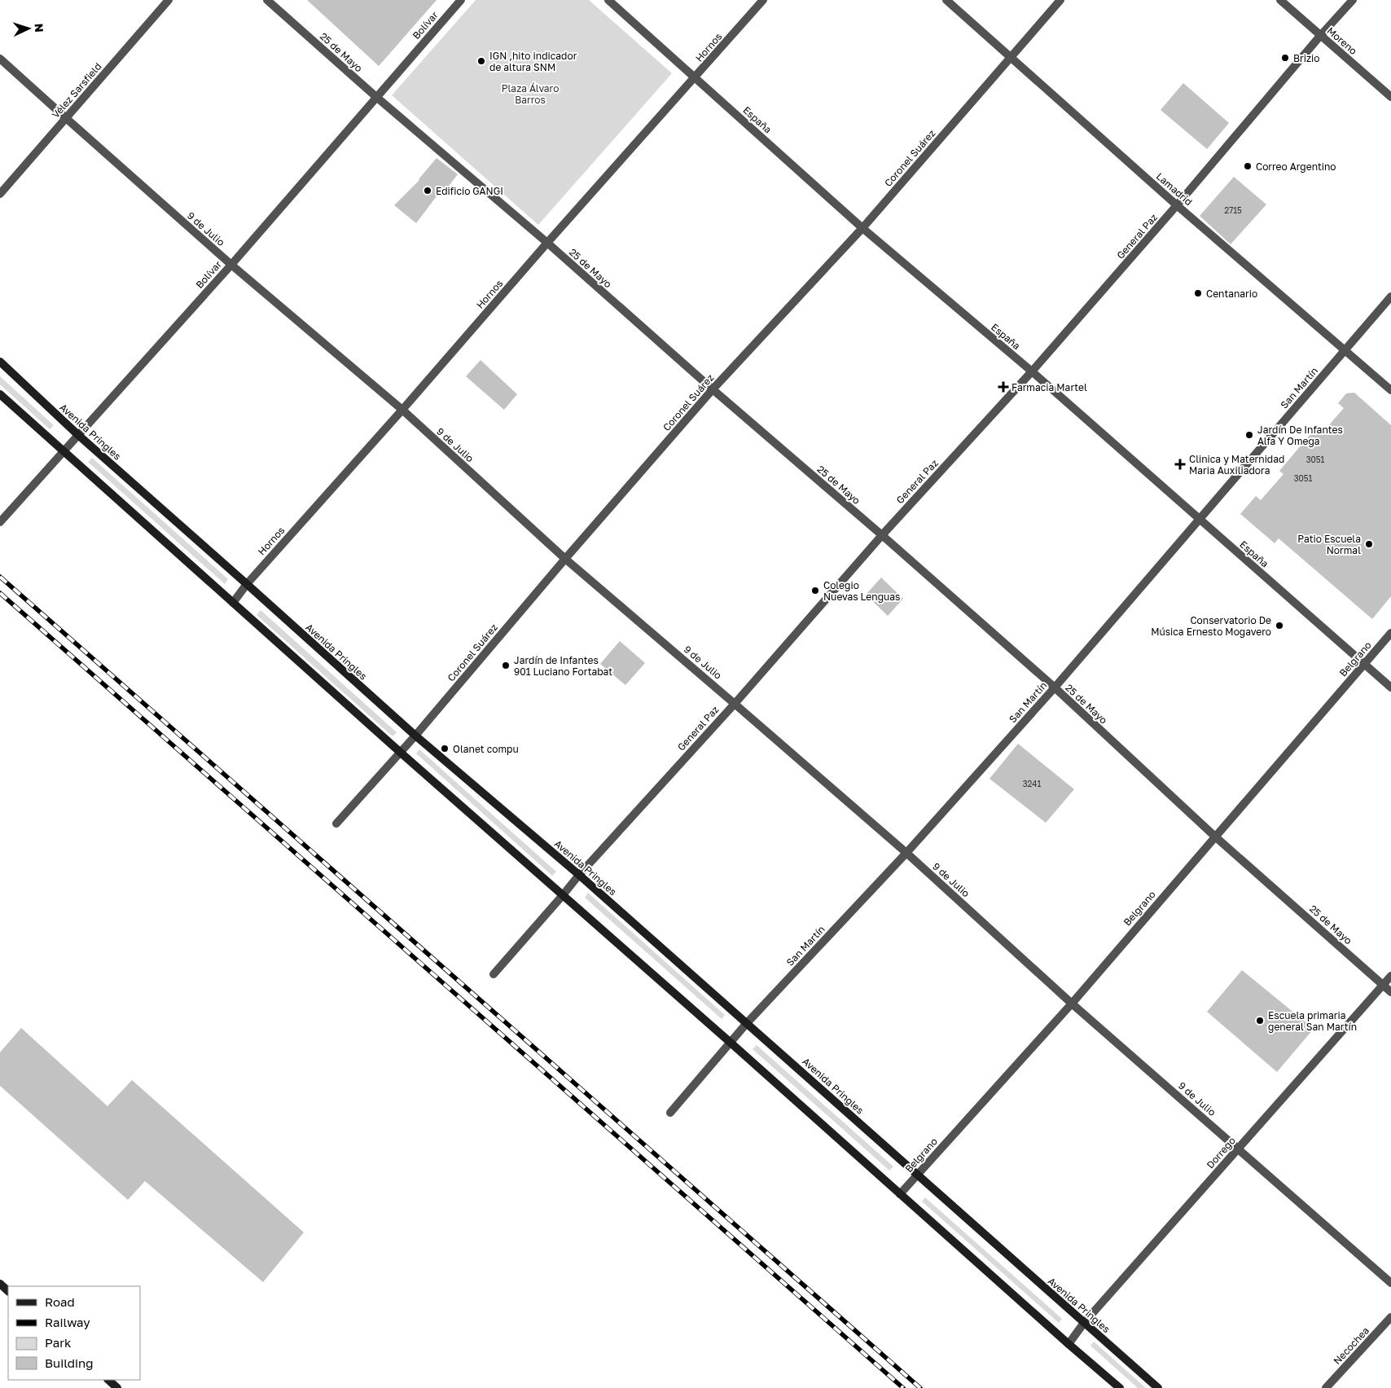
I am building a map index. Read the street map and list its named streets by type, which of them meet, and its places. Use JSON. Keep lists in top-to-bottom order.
{
  "streets": {
    "main road": ["Avenida Pringles"],
    "street": [
      "Bolívar",
      "Moreno",
      "Hornos",
      "25 de Mayo",
      "Vélez Sarsfield",
      "España",
      "Coronel Suárez",
      "Lamadrid",
      "9 de Julio",
      "General Paz",
      "San Martín",
      "Belgrano",
      "Dorrego",
      "Necochea"
    ]
  },
  "crossings": [
    ["Bolívar", "25 de Mayo"],
    ["Bolívar", "9 de Julio"],
    ["Bolívar", "Avenida Pringles"],
    ["Moreno", "General Paz"],
    ["Hornos", "25 de Mayo"],
    ["Hornos", "España"],
    ["Hornos", "9 de Julio"],
    ["Hornos", "Avenida Pringles"],
    ["25 de Mayo", "Coronel Suárez"],
    ["25 de Mayo", "General Paz"],
    ["25 de Mayo", "San Martín"],
    ["25 de Mayo", "Belgrano"],
    ["25 de Mayo", "Dorrego"],
    ["Vélez Sarsfield", "9 de Julio"],
    ["España", "Coronel Suárez"],
    ["España", "General Paz"],
    ["España", "San Martín"],
    ["España", "Belgrano"],
    ["Coronel Suárez", "Lamadrid"],
    ["Coronel Suárez", "9 de Julio"],
    ["Coronel Suárez", "Avenida Pringles"],
    ["Lamadrid", "General Paz"],
    ["Lamadrid", "San Martín"],
    ["9 de Julio", "General Paz"],
    ["9 de Julio", "San Martín"],
    ["9 de Julio", "Belgrano"],
    ["9 de Julio", "Dorrego"],
    ["General Paz", "Avenida Pringles"],
    ["San Martín", "Avenida Pringles"],
    ["Avenida Pringles", "Belgrano"],
    ["Avenida Pringles", "Dorrego"]
  ],
  "parks": ["Plaza Álvaro Barros"],
  "places": {
    "other": [
      "Brizio",
      "IGN ,hito indicador de altura SNM",
      "Correo Argentino",
      "Edificio GANGI",
      "Centanario",
      "Jardín De Infantes Alfa Y Omega",
      "Patio Escuela Normal",
      "Colegio Nuevas Lenguas",
      "Conservatorio De Música Ernesto Mogavero",
      "Jardín de Infantes 901 Luciano Fortabat",
      "Olanet compu",
      "Escuela primaria general San Martín"
    ],
    "health": ["Farmacia Martel", "Clinica y Maternidad Maria Auxiliadora"]
  },
  "house_numbers": [
    "2715",
    "3051",
    "3051",
    "3241"
  ],
  "legend": [
    "Road",
    "Railway",
    "Park",
    "Building"
  ],
  "north": "right"
}
